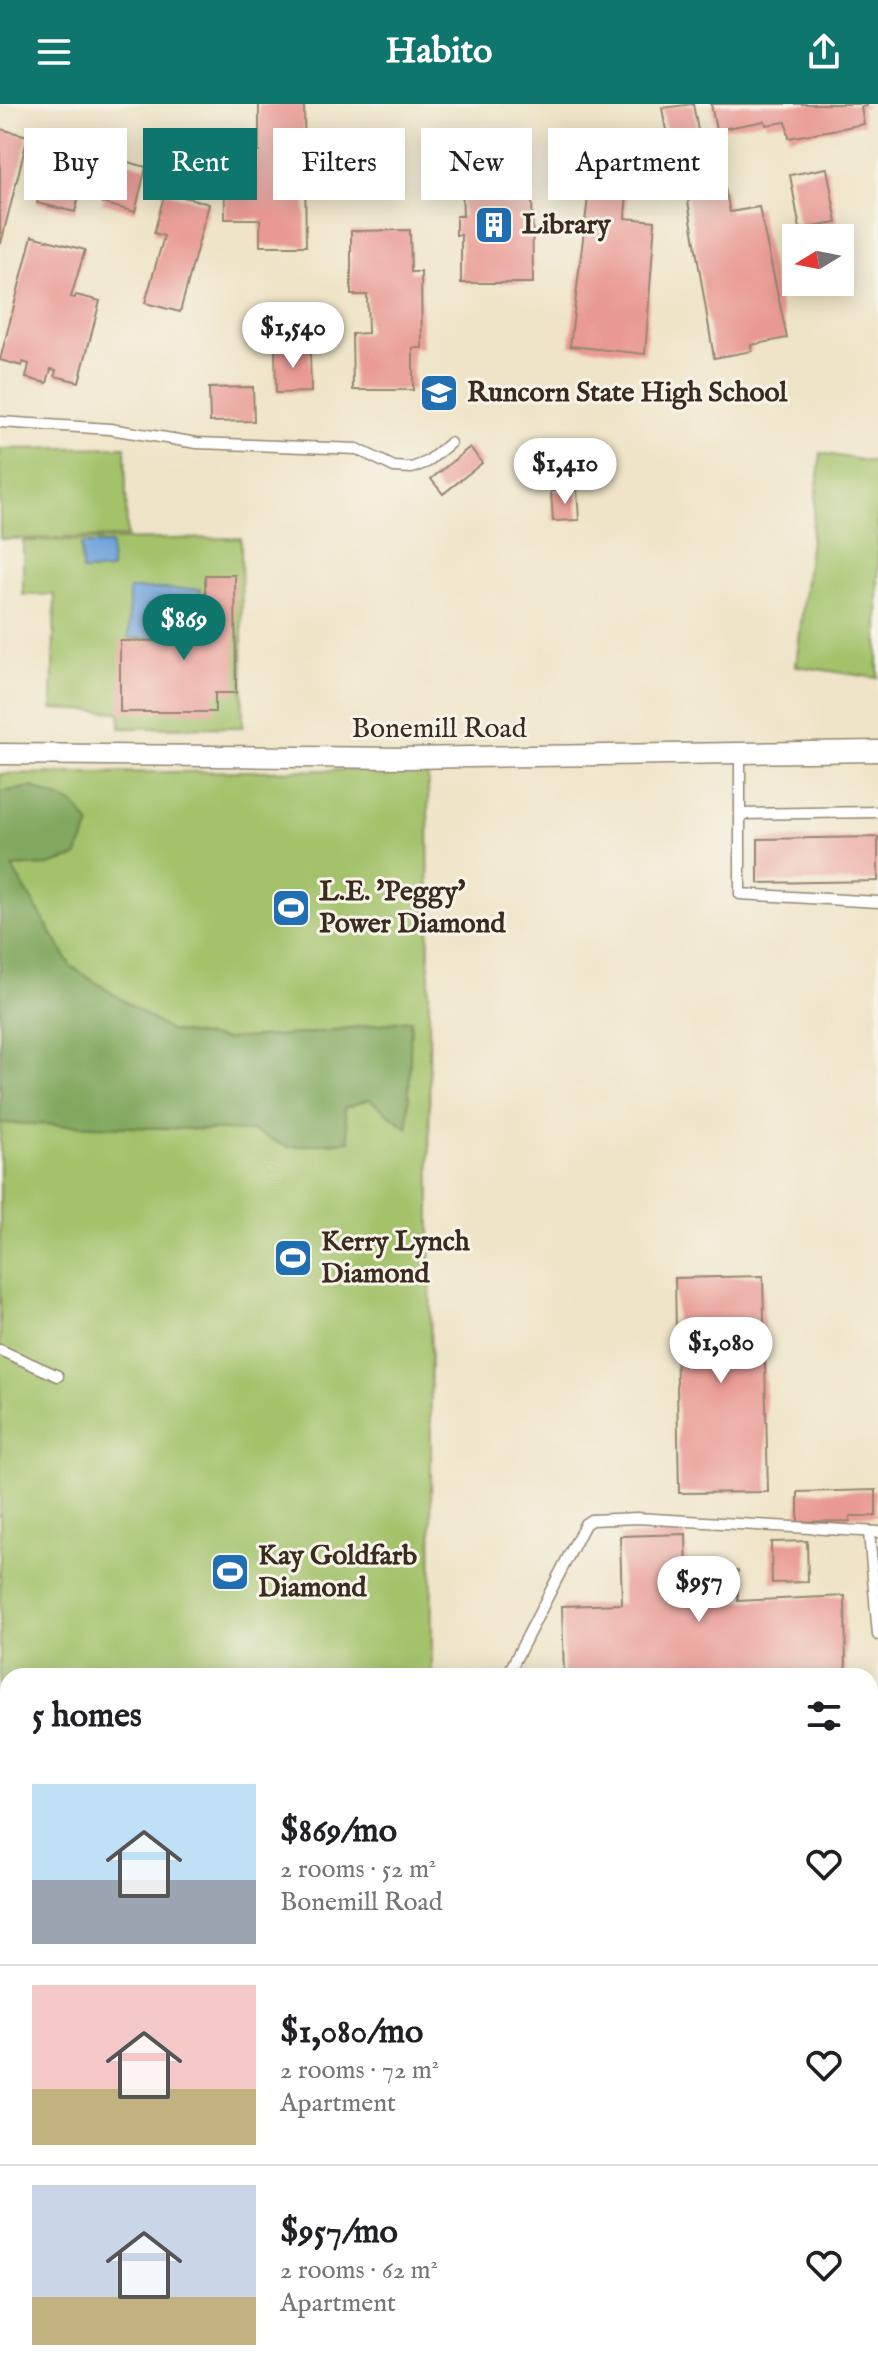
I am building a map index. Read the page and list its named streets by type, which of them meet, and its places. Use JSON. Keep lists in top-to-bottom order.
{
  "streets": {
    "street": ["Bonemill Road"]
  },
  "places": {
    "building": ["Library"],
    "school or university": ["Runcorn State High School"],
    "sports": ["L.E. 'Peggy' Power Diamond", "Kerry Lynch Diamond", "Kay Goldfarb Diamond"]
  },
  "north": "left",
  "page": {
    "header": "Habito",
    "chip": [
      "Buy",
      "Rent",
      "Filters",
      "New",
      "Apartment"
    ],
    "price": [
      "$1,540",
      "$1,410",
      "$869",
      "$1,080",
      "$957"
    ],
    "heading": "5 homes",
    "list": [
      {
        "name": "$869/mo",
        "note": "2 rooms · 52 m² · Bonemill Road"
      },
      {
        "name": "$1,080/mo",
        "note": "2 rooms · 72 m² · Apartment"
      },
      {
        "name": "$957/mo",
        "note": "2 rooms · 62 m² · Apartment"
      }
    ]
  }
}
